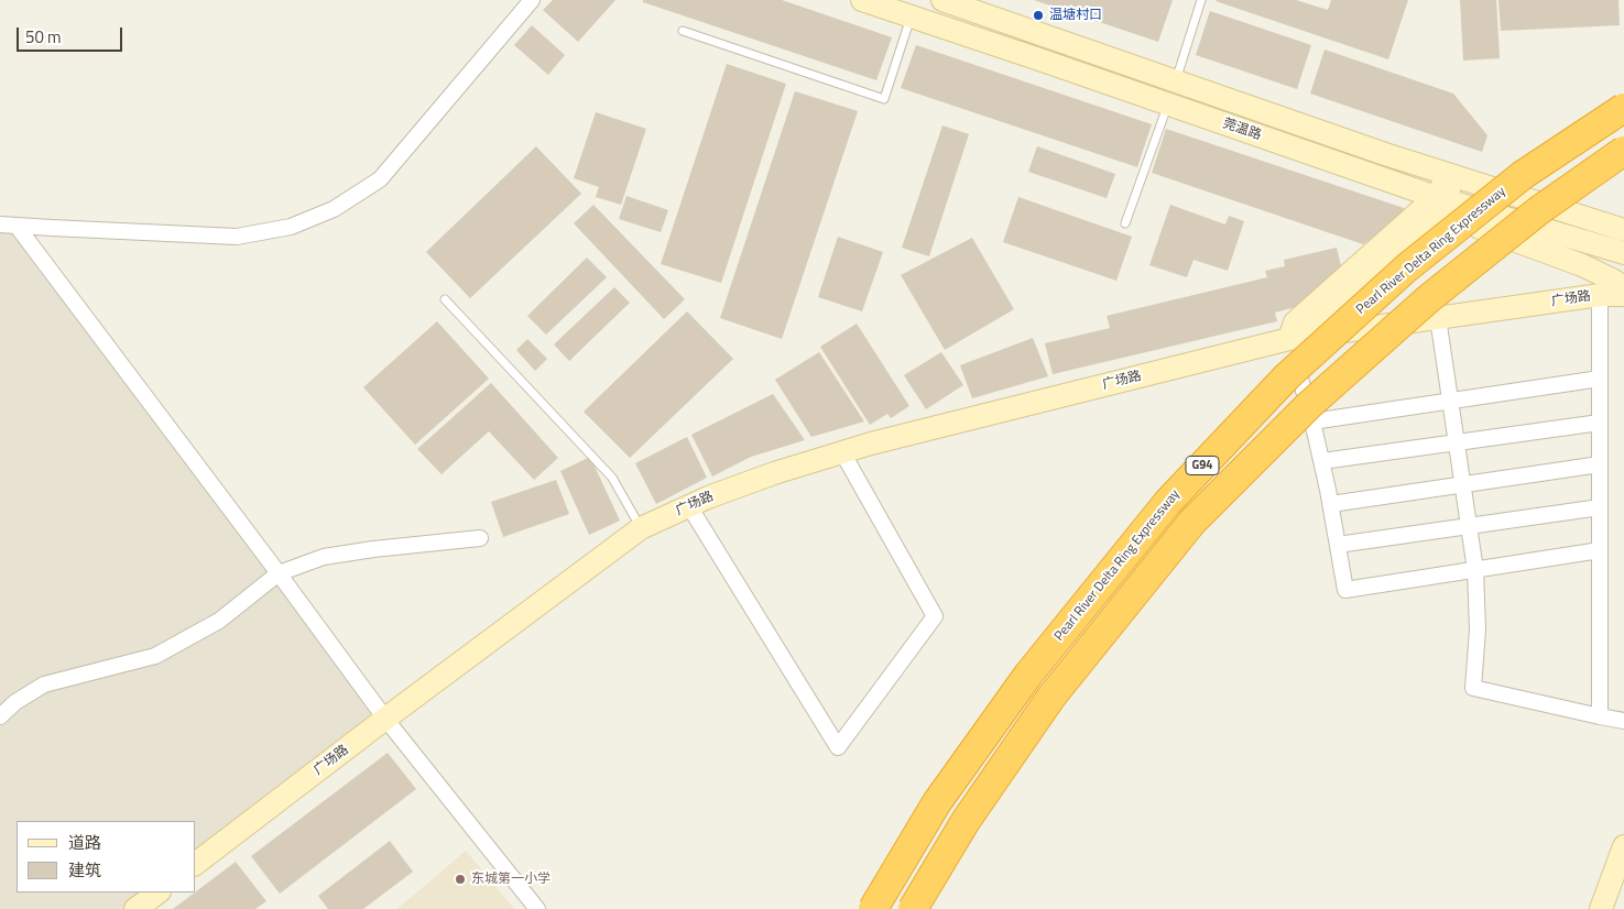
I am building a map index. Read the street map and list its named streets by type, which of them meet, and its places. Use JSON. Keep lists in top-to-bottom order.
{
  "streets": {
    "highway": ["Pearl River Delta Ring Expressway", "G94"],
    "street": ["莞温路", "广场路"]
  },
  "crossings": [
    ["莞温路", "广场路"]
  ],
  "places": ["温塘村口", "东城第一小学"],
  "legend": ["道路", "建筑"],
  "scale_bar": "50 m"
}
